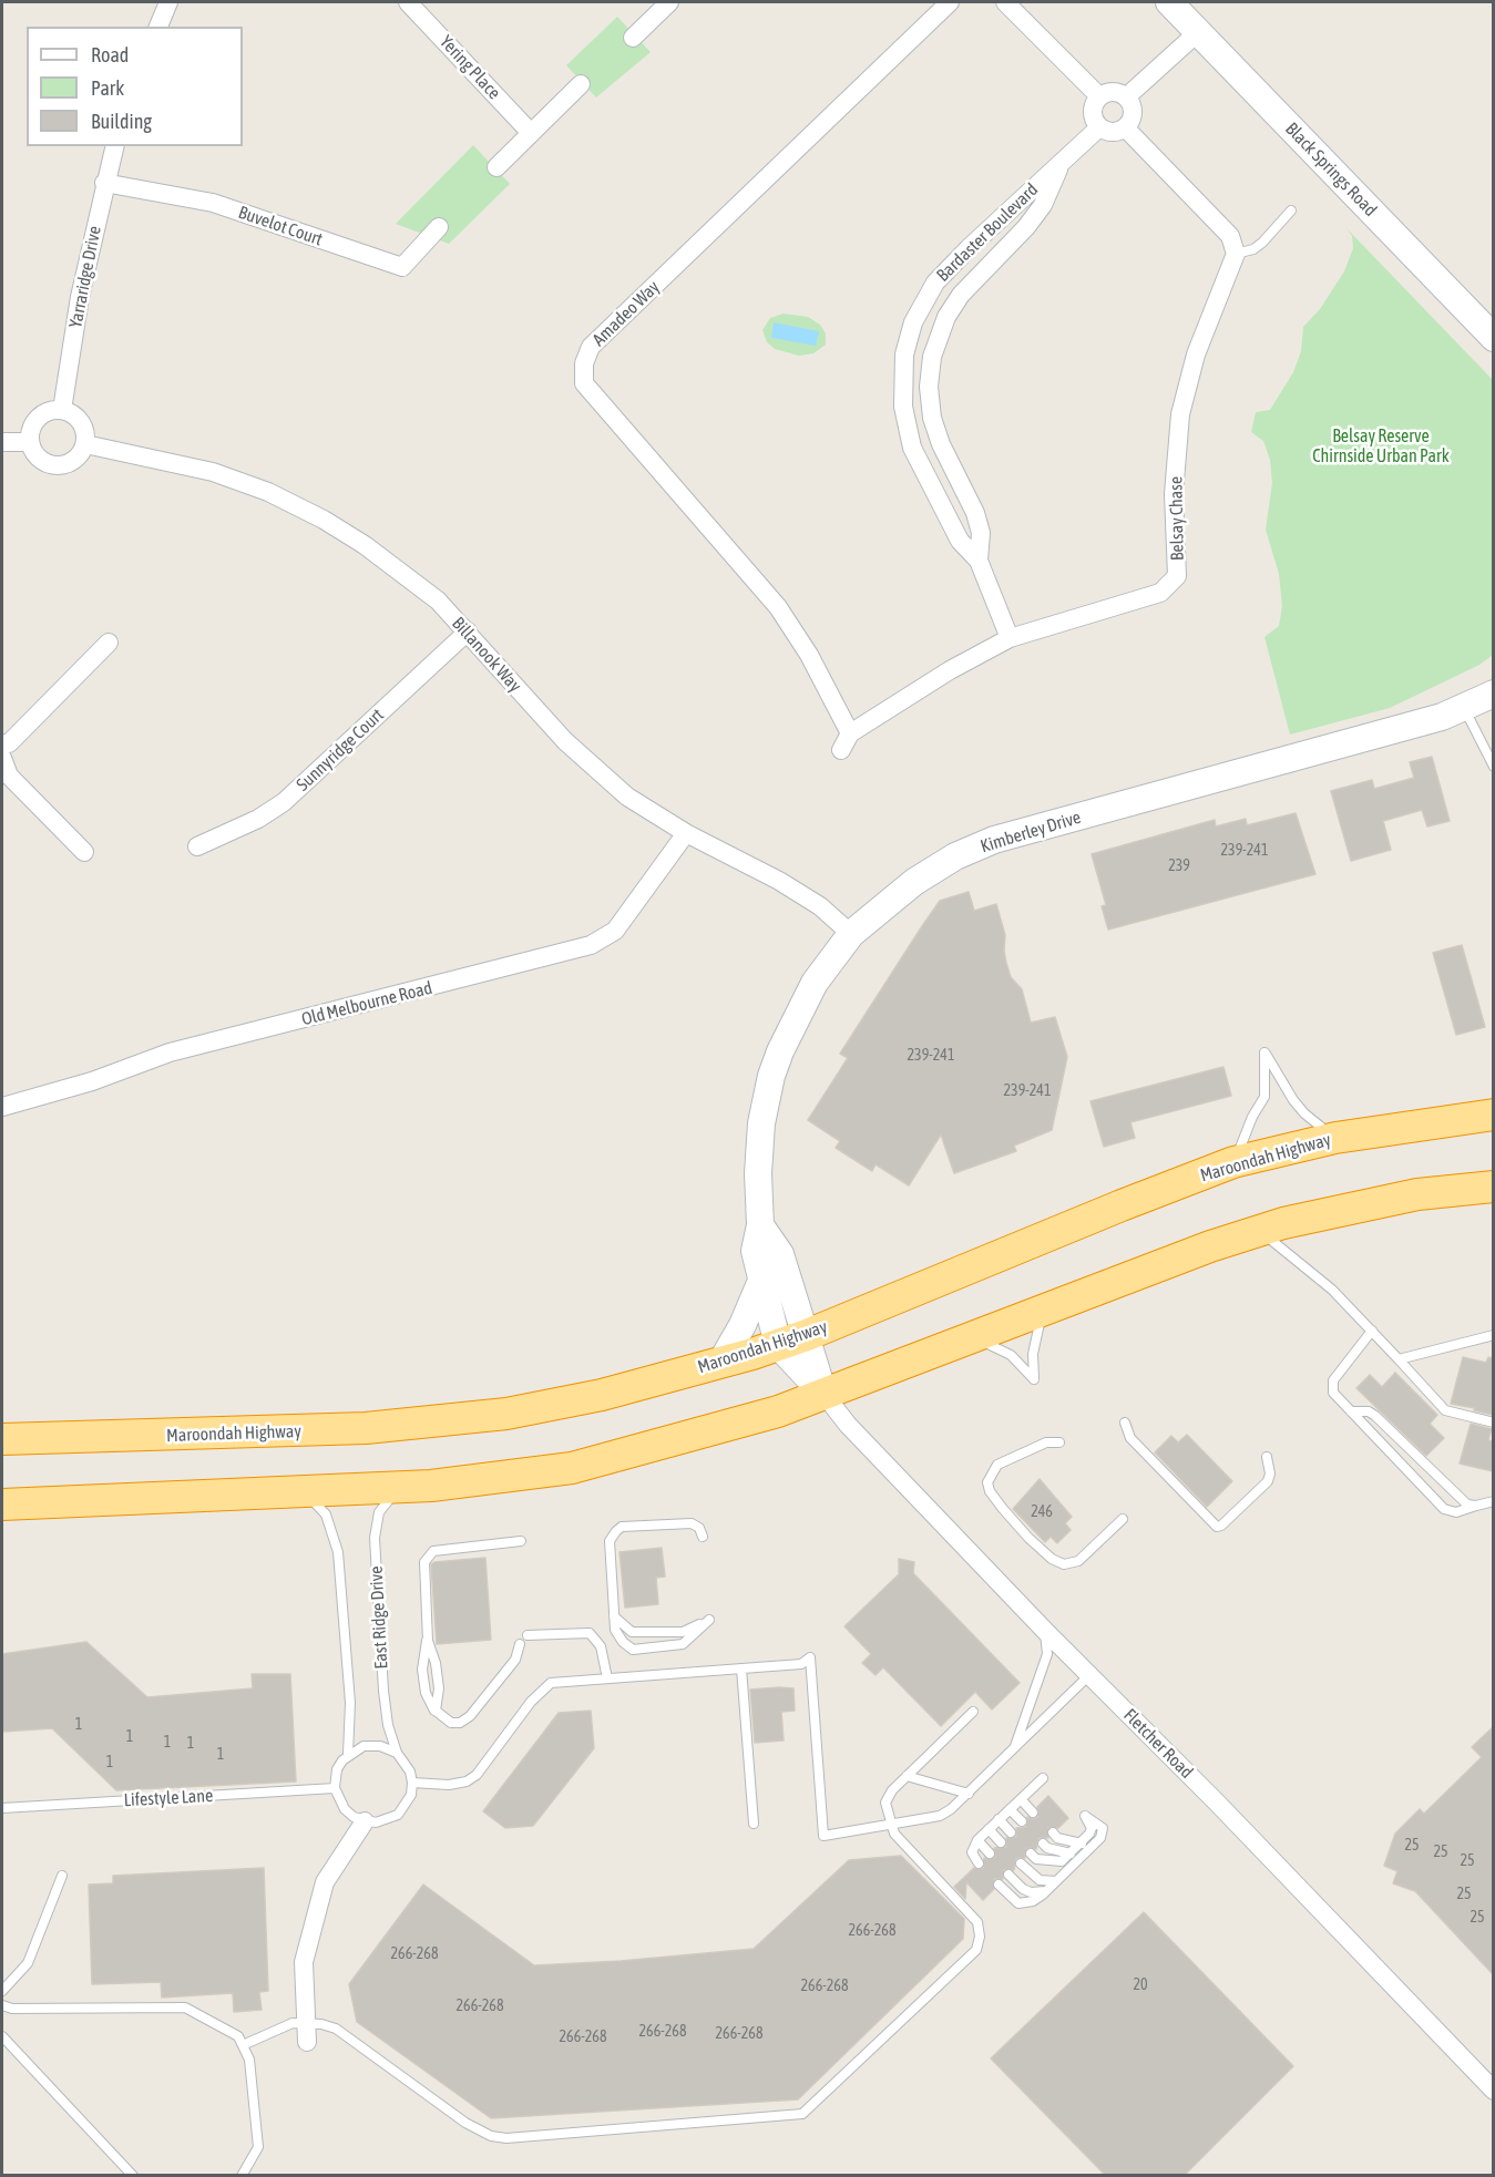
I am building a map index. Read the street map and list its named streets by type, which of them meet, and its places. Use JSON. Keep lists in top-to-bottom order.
{
  "streets": {
    "highway": ["Maroondah Highway"],
    "main road": ["Black Springs Road", "Kimberley Drive"],
    "street": [
      "Yering Place",
      "Buvelot Court",
      "Bardaster Boulevard",
      "Yarraridge Drive",
      "Amadeo Way",
      "Belsay Chase",
      "Billanook Way",
      "Sunnyridge Court",
      "Old Melbourne Road",
      "Fletcher Road"
    ],
    "lane": ["East Ridge Drive", "Lifestyle Lane"]
  },
  "crossings": [
    ["Buvelot Court", "Yarraridge Drive"],
    ["Bardaster Boulevard", "Belsay Chase"],
    ["Yarraridge Drive", "Billanook Way"],
    ["Amadeo Way", "Belsay Chase"],
    ["Billanook Way", "Sunnyridge Court"],
    ["Billanook Way", "Kimberley Drive"],
    ["Billanook Way", "Old Melbourne Road"],
    ["Kimberley Drive", "Maroondah Highway"],
    ["Kimberley Drive", "Fletcher Road"],
    ["East Ridge Drive", "Lifestyle Lane"]
  ],
  "parks": ["Belsay Reserve Chirnside Urban Park"],
  "house_numbers": [
    "239-241",
    "239",
    "239-241",
    "239-241",
    "246",
    "1",
    "1",
    "1",
    "1",
    "1",
    "1",
    "25",
    "25",
    "25",
    "25",
    "25",
    "266-268",
    "266-268",
    "20",
    "266-268",
    "266-268",
    "266-268",
    "266-268",
    "266-268"
  ],
  "legend": ["Road", "Park", "Building"]
}
